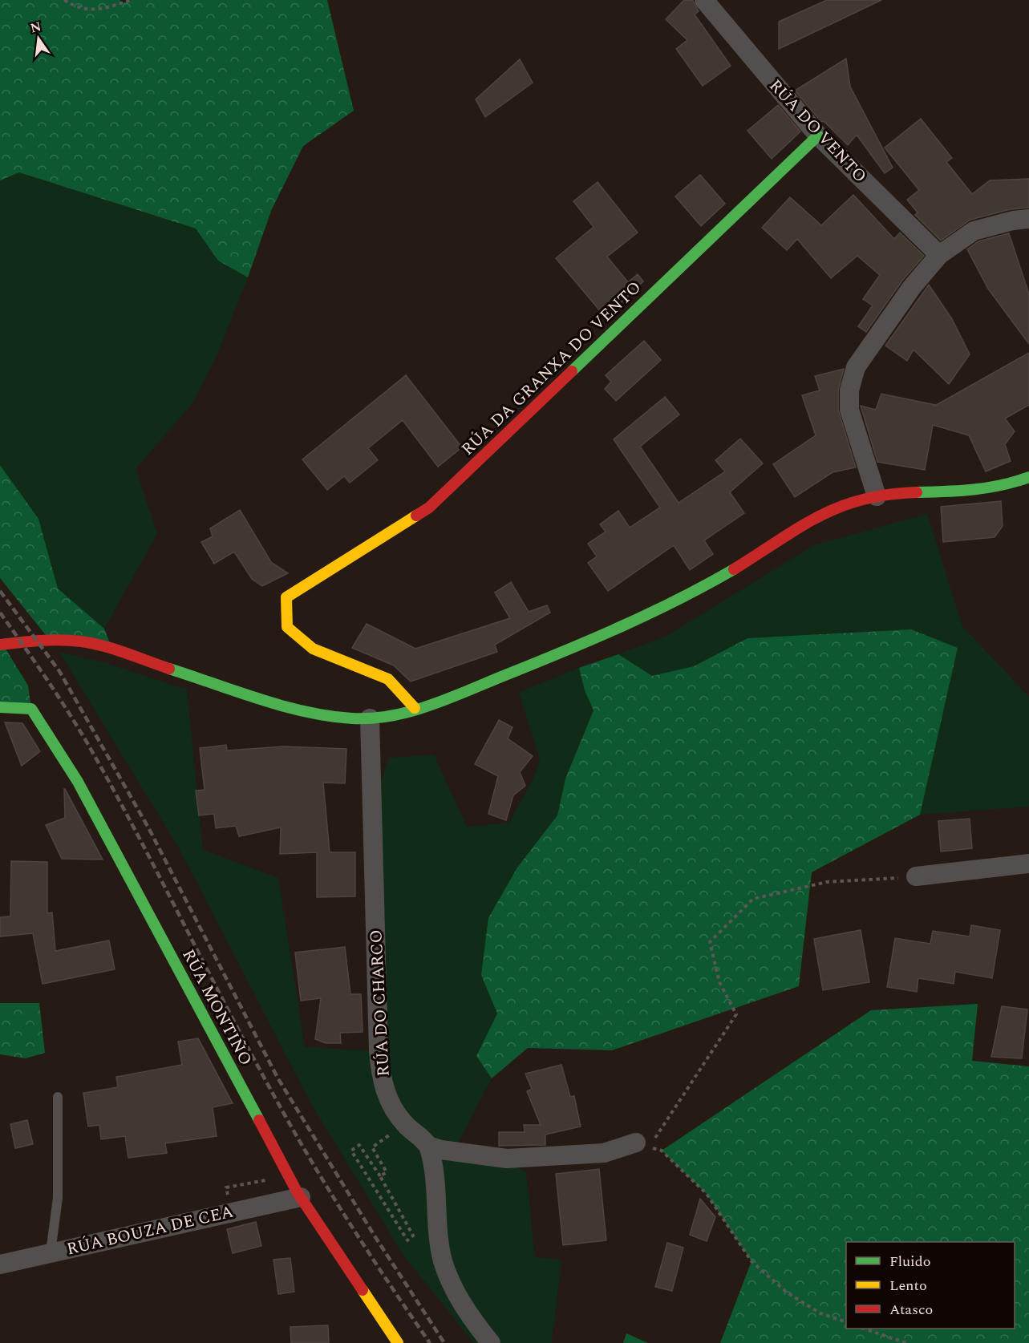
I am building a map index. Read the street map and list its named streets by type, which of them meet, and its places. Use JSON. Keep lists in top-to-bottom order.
{
  "streets": {
    "street": [
      "RÚA DO VENTO",
      "RÚA DA GRANXA DO VENTO",
      "RÚA DO CHARCO",
      "RÚA MONTIÑO",
      "RÚA BOUZA DE CEA"
    ]
  },
  "crossings": [
    ["RÚA DO VENTO", "RÚA DA GRANXA DO VENTO"],
    ["RÚA MONTIÑO", "RÚA BOUZA DE CEA"]
  ],
  "legend": ["Fluido", "Lento", "Atasco"],
  "north": "top"
}
